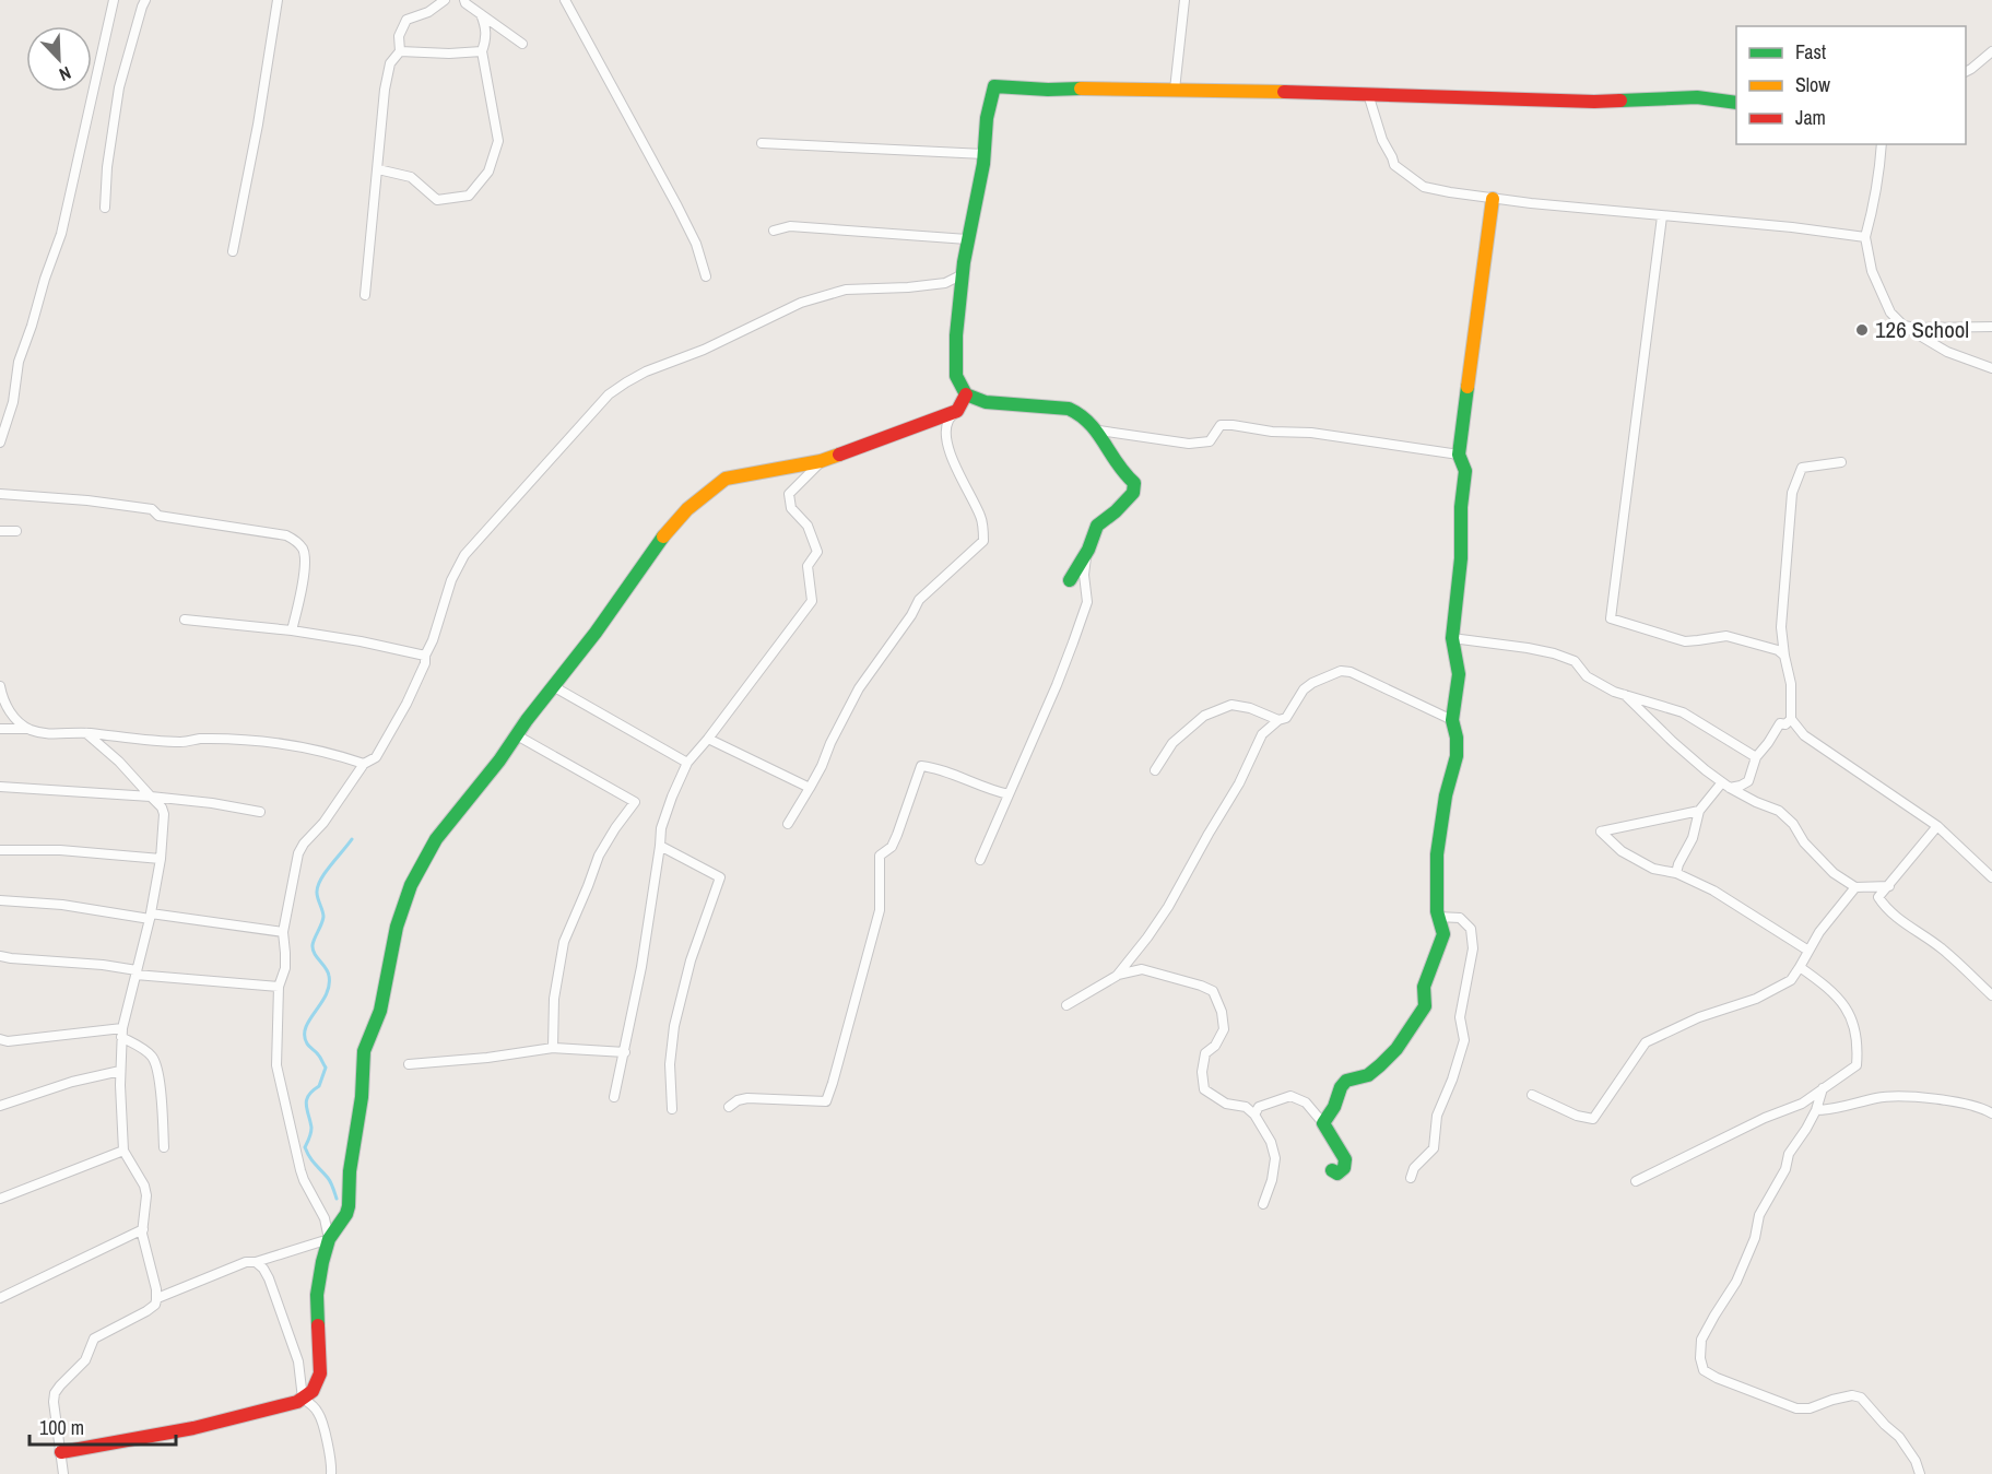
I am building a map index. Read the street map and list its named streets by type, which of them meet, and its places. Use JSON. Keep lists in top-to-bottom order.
{
  "places": ["126 School"],
  "legend": ["Fast", "Slow", "Jam"],
  "scale_bar": "100 m",
  "north": "bottom right"
}
